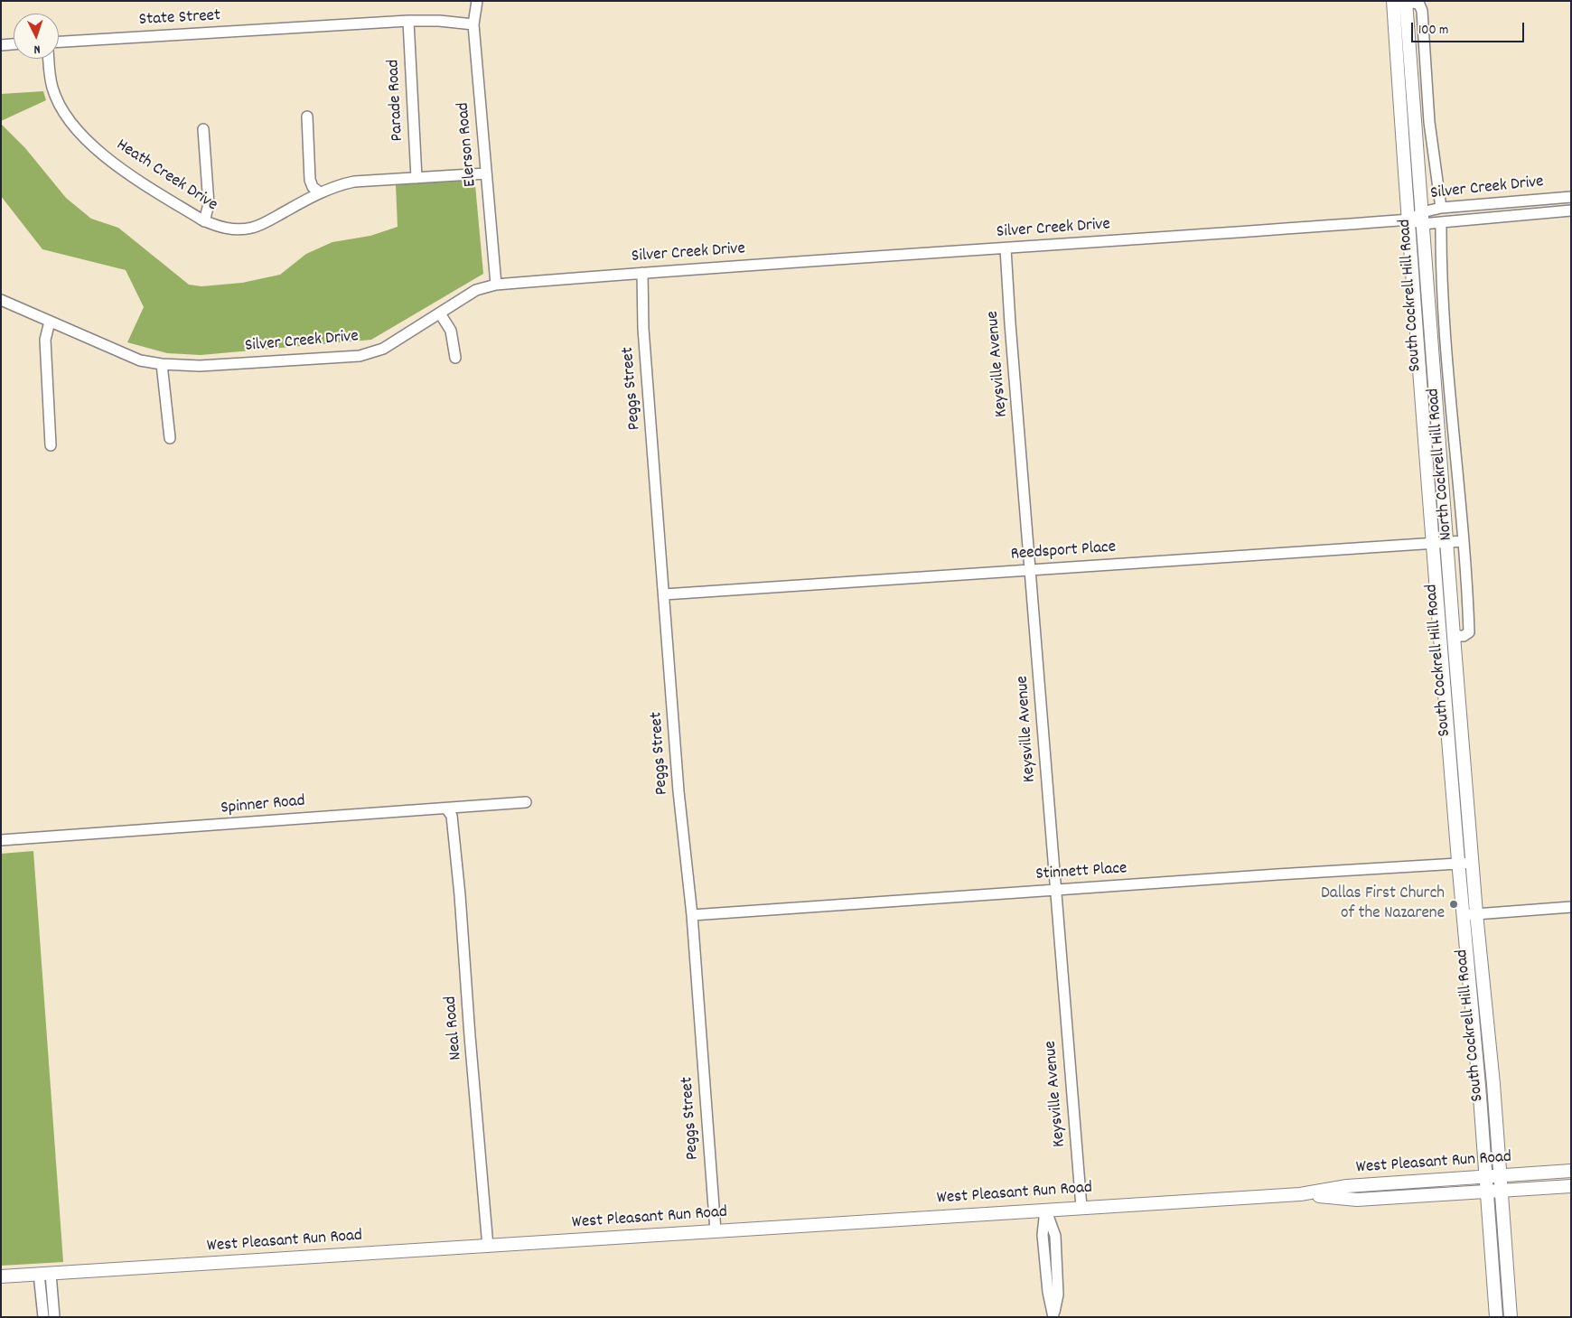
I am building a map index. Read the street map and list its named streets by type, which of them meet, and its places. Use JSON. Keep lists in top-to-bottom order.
{
  "streets": {
    "main road": ["South Cockrell Hill Road", "West Pleasant Run Road"],
    "street": [
      "State Street",
      "Parade Road",
      "Elerson Road",
      "Heath Creek Drive",
      "Silver Creek Drive",
      "Keysville Avenue",
      "Peggs Street",
      "North Cockrell Hill Road",
      "Reedsport Place",
      "Spinner Road",
      "Stinnett Place",
      "Neal Road"
    ]
  },
  "crossings": [
    ["State Street", "Parade Road"],
    ["State Street", "Elerson Road"],
    ["Parade Road", "Heath Creek Drive"],
    ["Elerson Road", "Heath Creek Drive"],
    ["Elerson Road", "Silver Creek Drive"],
    ["Silver Creek Drive", "South Cockrell Hill Road"],
    ["Silver Creek Drive", "Keysville Avenue"],
    ["Silver Creek Drive", "Peggs Street"],
    ["Silver Creek Drive", "North Cockrell Hill Road"],
    ["South Cockrell Hill Road", "North Cockrell Hill Road"],
    ["South Cockrell Hill Road", "Reedsport Place"],
    ["South Cockrell Hill Road", "Stinnett Place"],
    ["South Cockrell Hill Road", "West Pleasant Run Road"],
    ["Keysville Avenue", "Reedsport Place"],
    ["Keysville Avenue", "Stinnett Place"],
    ["Keysville Avenue", "West Pleasant Run Road"],
    ["Peggs Street", "Reedsport Place"],
    ["Peggs Street", "Stinnett Place"],
    ["Peggs Street", "West Pleasant Run Road"],
    ["North Cockrell Hill Road", "Reedsport Place"],
    ["Spinner Road", "Neal Road"],
    ["Neal Road", "West Pleasant Run Road"]
  ],
  "places": ["Dallas First Church of the Nazarene"],
  "scale_bar": "100 m",
  "north": "bottom"
}
